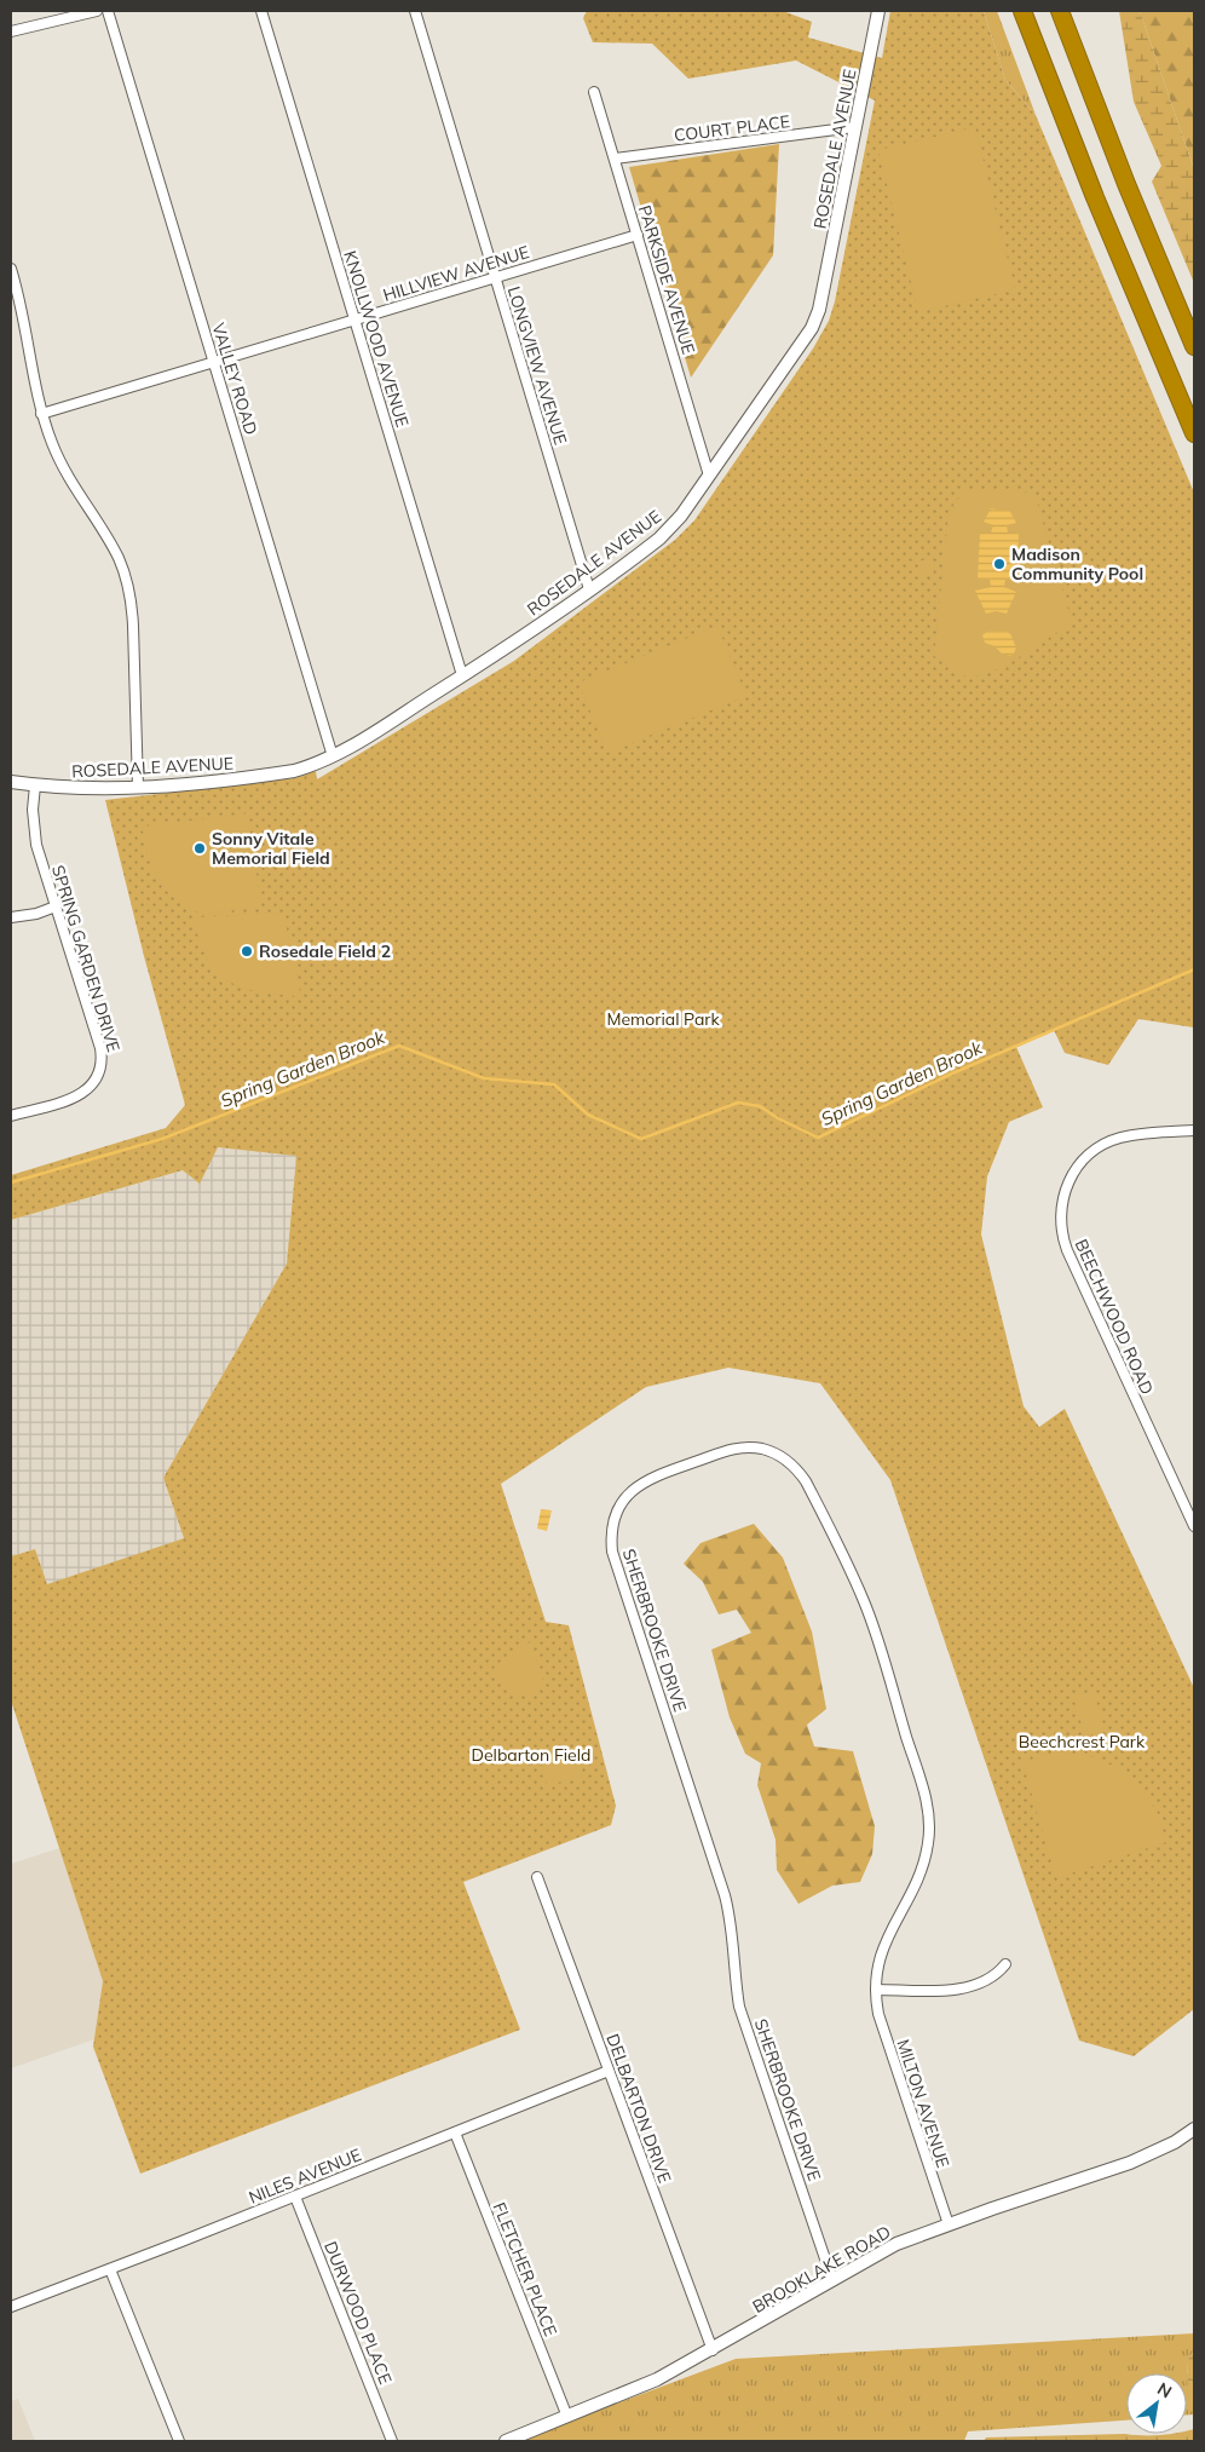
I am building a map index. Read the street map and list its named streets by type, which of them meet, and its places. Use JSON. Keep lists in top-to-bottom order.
{
  "streets": {
    "street": [
      "COURT PLACE",
      "ROSEDALE AVENUE",
      "HILLVIEW AVENUE",
      "PARKSIDE AVENUE",
      "KNOLLWOOD AVENUE",
      "LONGVIEW AVENUE",
      "VALLEY ROAD",
      "SPRING GARDEN DRIVE",
      "BEECHWOOD ROAD",
      "SHERBROOKE DRIVE",
      "MILTON AVENUE",
      "DELBARTON DRIVE",
      "NILES AVENUE",
      "FLETCHER PLACE",
      "BROOKLAKE ROAD",
      "DURWOOD PLACE"
    ]
  },
  "crossings": [
    ["COURT PLACE", "ROSEDALE AVENUE"],
    ["COURT PLACE", "PARKSIDE AVENUE"],
    ["ROSEDALE AVENUE", "PARKSIDE AVENUE"],
    ["ROSEDALE AVENUE", "KNOLLWOOD AVENUE"],
    ["ROSEDALE AVENUE", "LONGVIEW AVENUE"],
    ["ROSEDALE AVENUE", "VALLEY ROAD"],
    ["ROSEDALE AVENUE", "SPRING GARDEN DRIVE"],
    ["HILLVIEW AVENUE", "PARKSIDE AVENUE"],
    ["HILLVIEW AVENUE", "KNOLLWOOD AVENUE"],
    ["HILLVIEW AVENUE", "LONGVIEW AVENUE"],
    ["HILLVIEW AVENUE", "VALLEY ROAD"],
    ["SHERBROOKE DRIVE", "MILTON AVENUE"],
    ["SHERBROOKE DRIVE", "BROOKLAKE ROAD"],
    ["MILTON AVENUE", "BROOKLAKE ROAD"],
    ["DELBARTON DRIVE", "NILES AVENUE"],
    ["DELBARTON DRIVE", "BROOKLAKE ROAD"],
    ["NILES AVENUE", "FLETCHER PLACE"],
    ["NILES AVENUE", "DURWOOD PLACE"],
    ["FLETCHER PLACE", "BROOKLAKE ROAD"]
  ],
  "water": ["Spring Garden Brook"],
  "parks": ["Memorial Park", "Beechcrest Park", "Delbarton Field"],
  "places": ["Madison Community Pool", "Sonny Vitale Memorial Field", "Rosedale Field 2"],
  "north": "top right"
}
